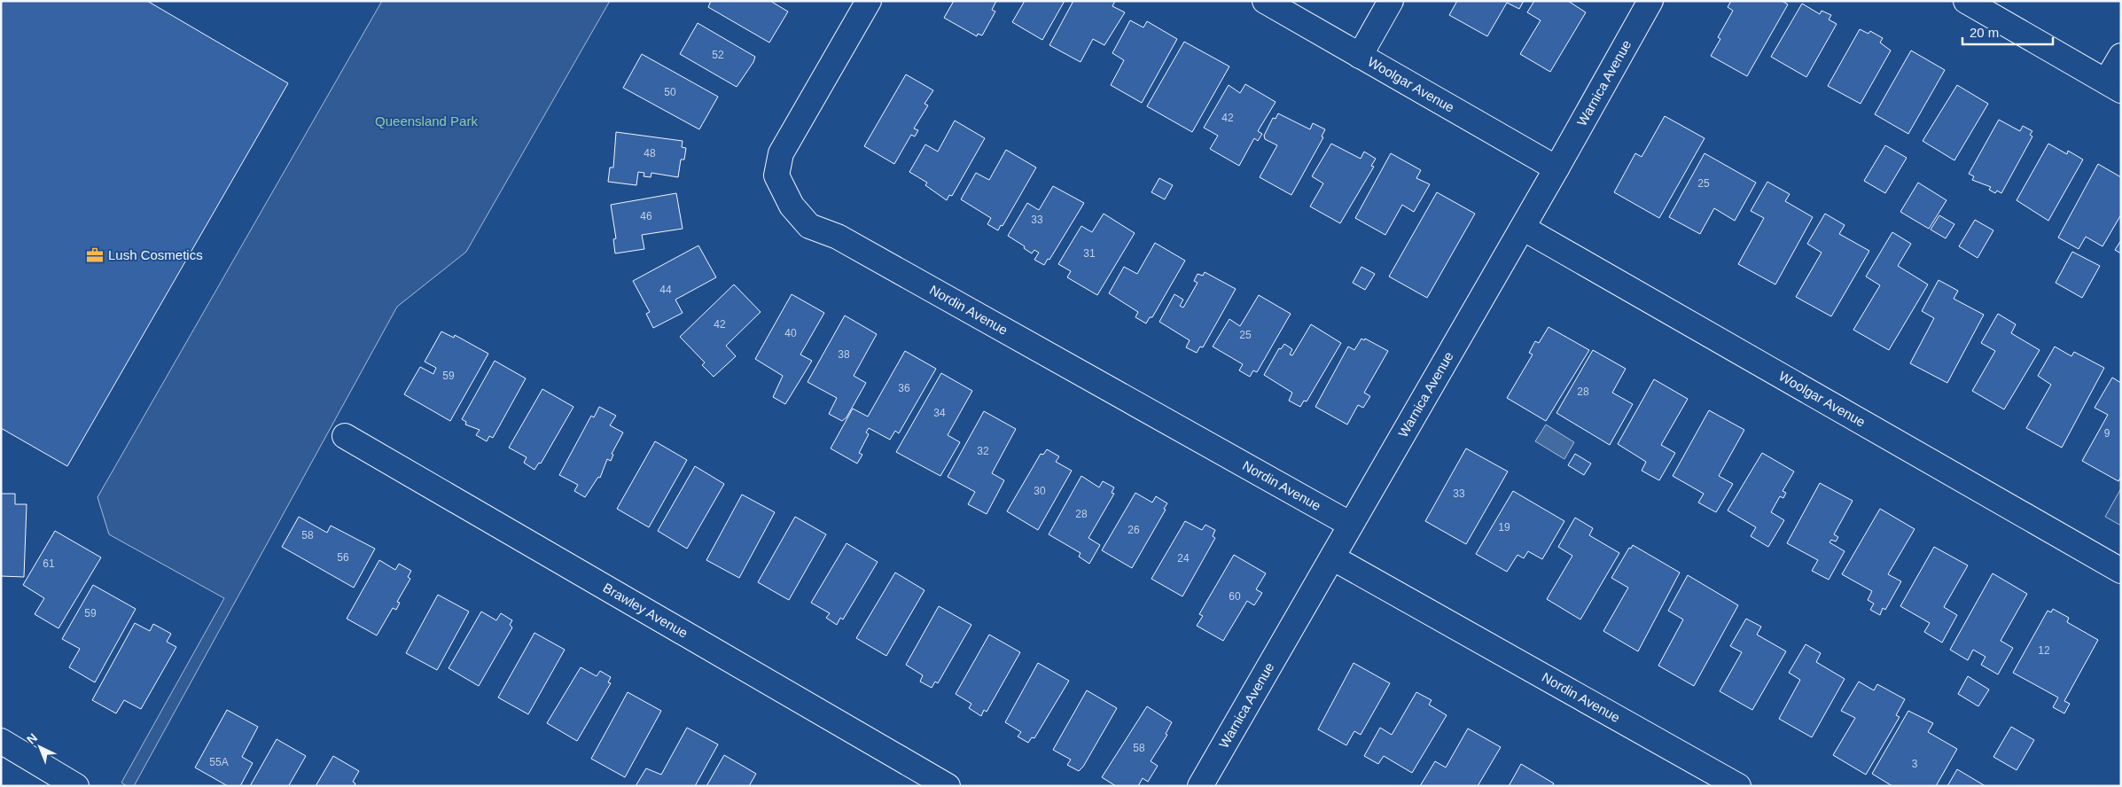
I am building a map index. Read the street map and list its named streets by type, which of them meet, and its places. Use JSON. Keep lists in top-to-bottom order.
{
  "streets": {
    "street": [
      "Warnica Avenue",
      "Woolgar Avenue",
      "Nordin Avenue",
      "Brawley Avenue"
    ]
  },
  "crossings": [
    ["Warnica Avenue", "Woolgar Avenue"],
    ["Warnica Avenue", "Nordin Avenue"]
  ],
  "parks": ["Queensland Park"],
  "places": {
    "office": ["Lush Cosmetics"]
  },
  "house_numbers": [
    "52",
    "50",
    "42",
    "48",
    "25",
    "46",
    "33",
    "31",
    "44",
    "42",
    "40",
    "25",
    "38",
    "59",
    "36",
    "28",
    "34",
    "9",
    "32",
    "30",
    "33",
    "28",
    "19",
    "26",
    "58",
    "56",
    "24",
    "61",
    "60",
    "59",
    "12",
    "58",
    "55A",
    "3"
  ],
  "scale_bar": "20 m",
  "north": "top left"
}
